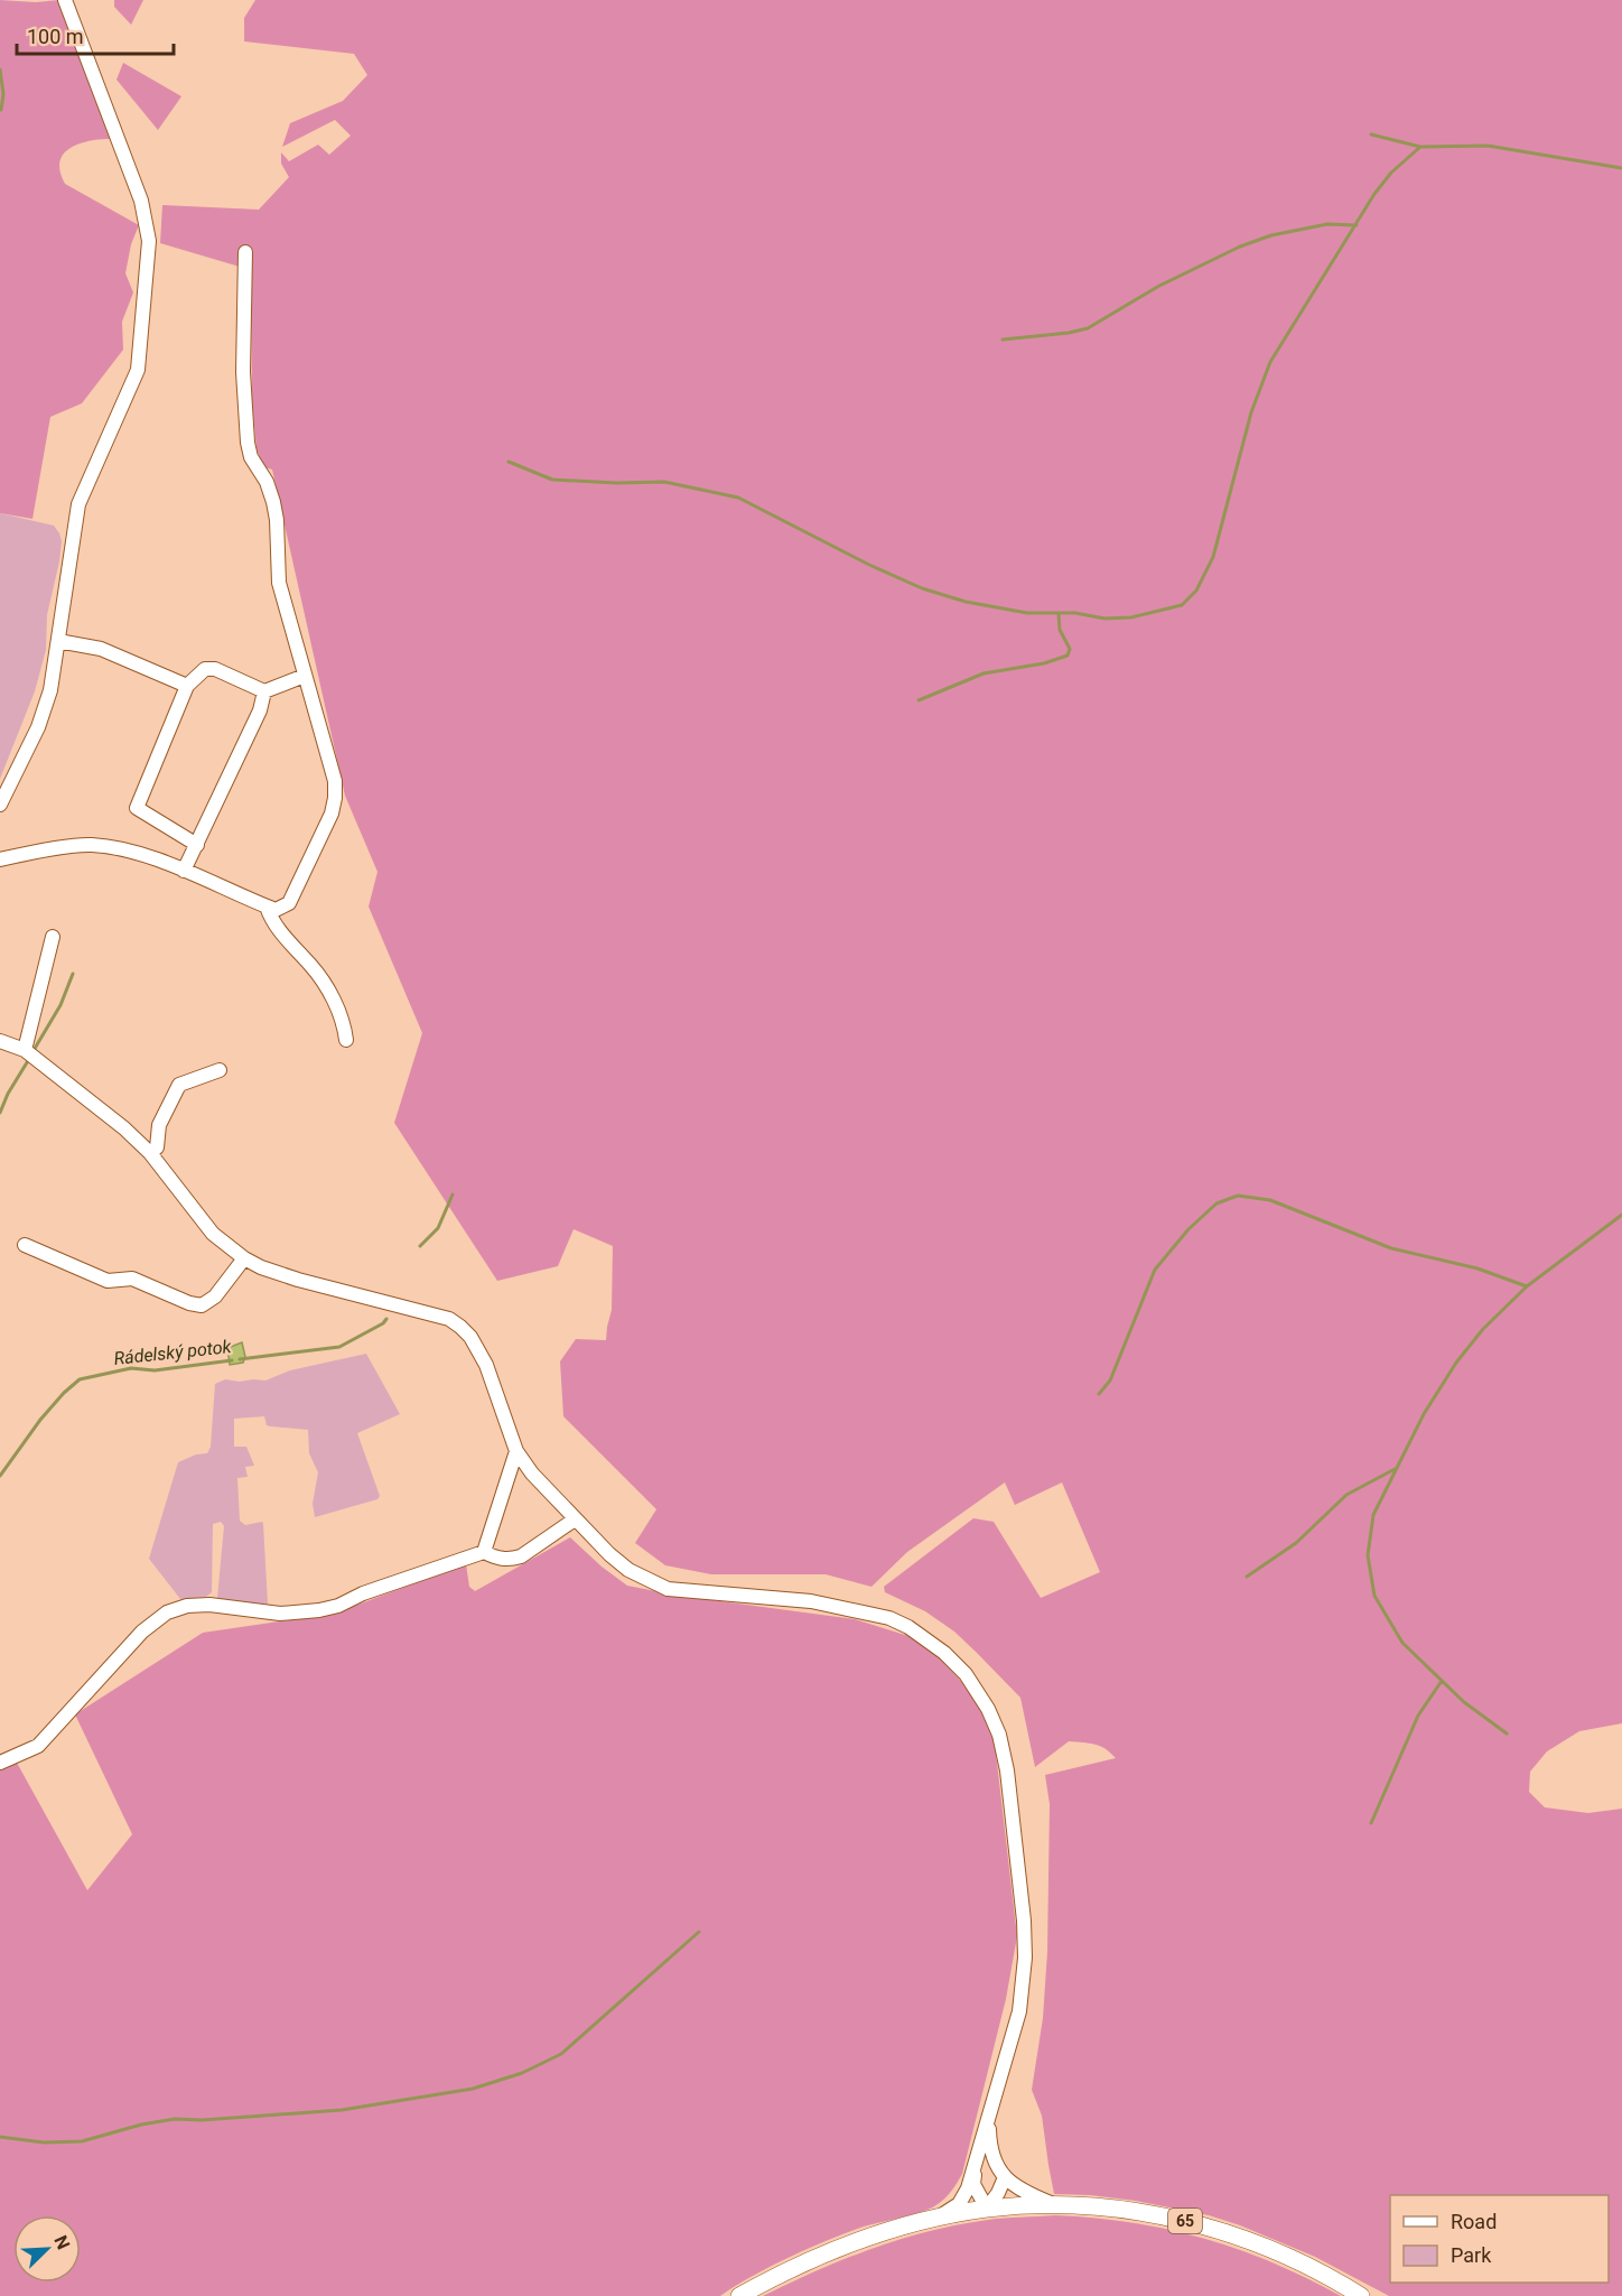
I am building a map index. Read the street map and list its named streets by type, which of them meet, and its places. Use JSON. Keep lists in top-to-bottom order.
{
  "streets": {
    "main road": ["65"]
  },
  "water": ["Rádelský potok"],
  "legend": ["Road", "Park"],
  "scale_bar": "100 m",
  "north": "top right"
}
